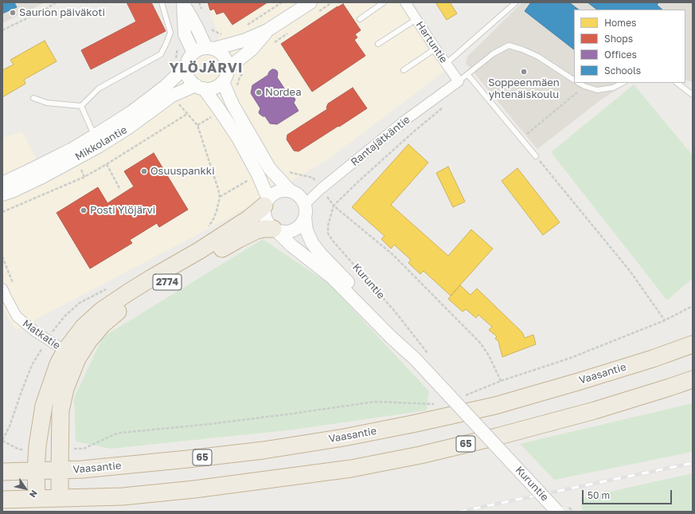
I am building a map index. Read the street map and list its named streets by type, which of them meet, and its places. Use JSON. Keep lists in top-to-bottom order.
{
  "streets": {
    "highway": ["2774", "Vaasantie", "65"],
    "main road": ["Mikkolantie", "Kuruntie"],
    "street": ["Hartuntie", "Rantajätkäntie", "Matkatie"]
  },
  "crossings": [
    ["Hartuntie", "Rantajätkäntie"],
    ["Rantajätkäntie", "Kuruntie"],
    ["Rantajätkäntie", "2774"],
    ["Kuruntie", "2774"],
    ["2774", "Matkatie"],
    ["2774", "Vaasantie"],
    ["2774", "65"]
  ],
  "districts": ["YLÖJÄRVI"],
  "places": [
    "Saurion päiväkoti",
    "Soppeenmäen yhtenäiskoulu",
    "Nordea",
    "Osuuspankki",
    "Posti Ylöjärvi"
  ],
  "legend": [
    "Homes",
    "Shops",
    "Offices",
    "Schools"
  ],
  "scale_bar": "50 m",
  "north": "bottom right"
}
